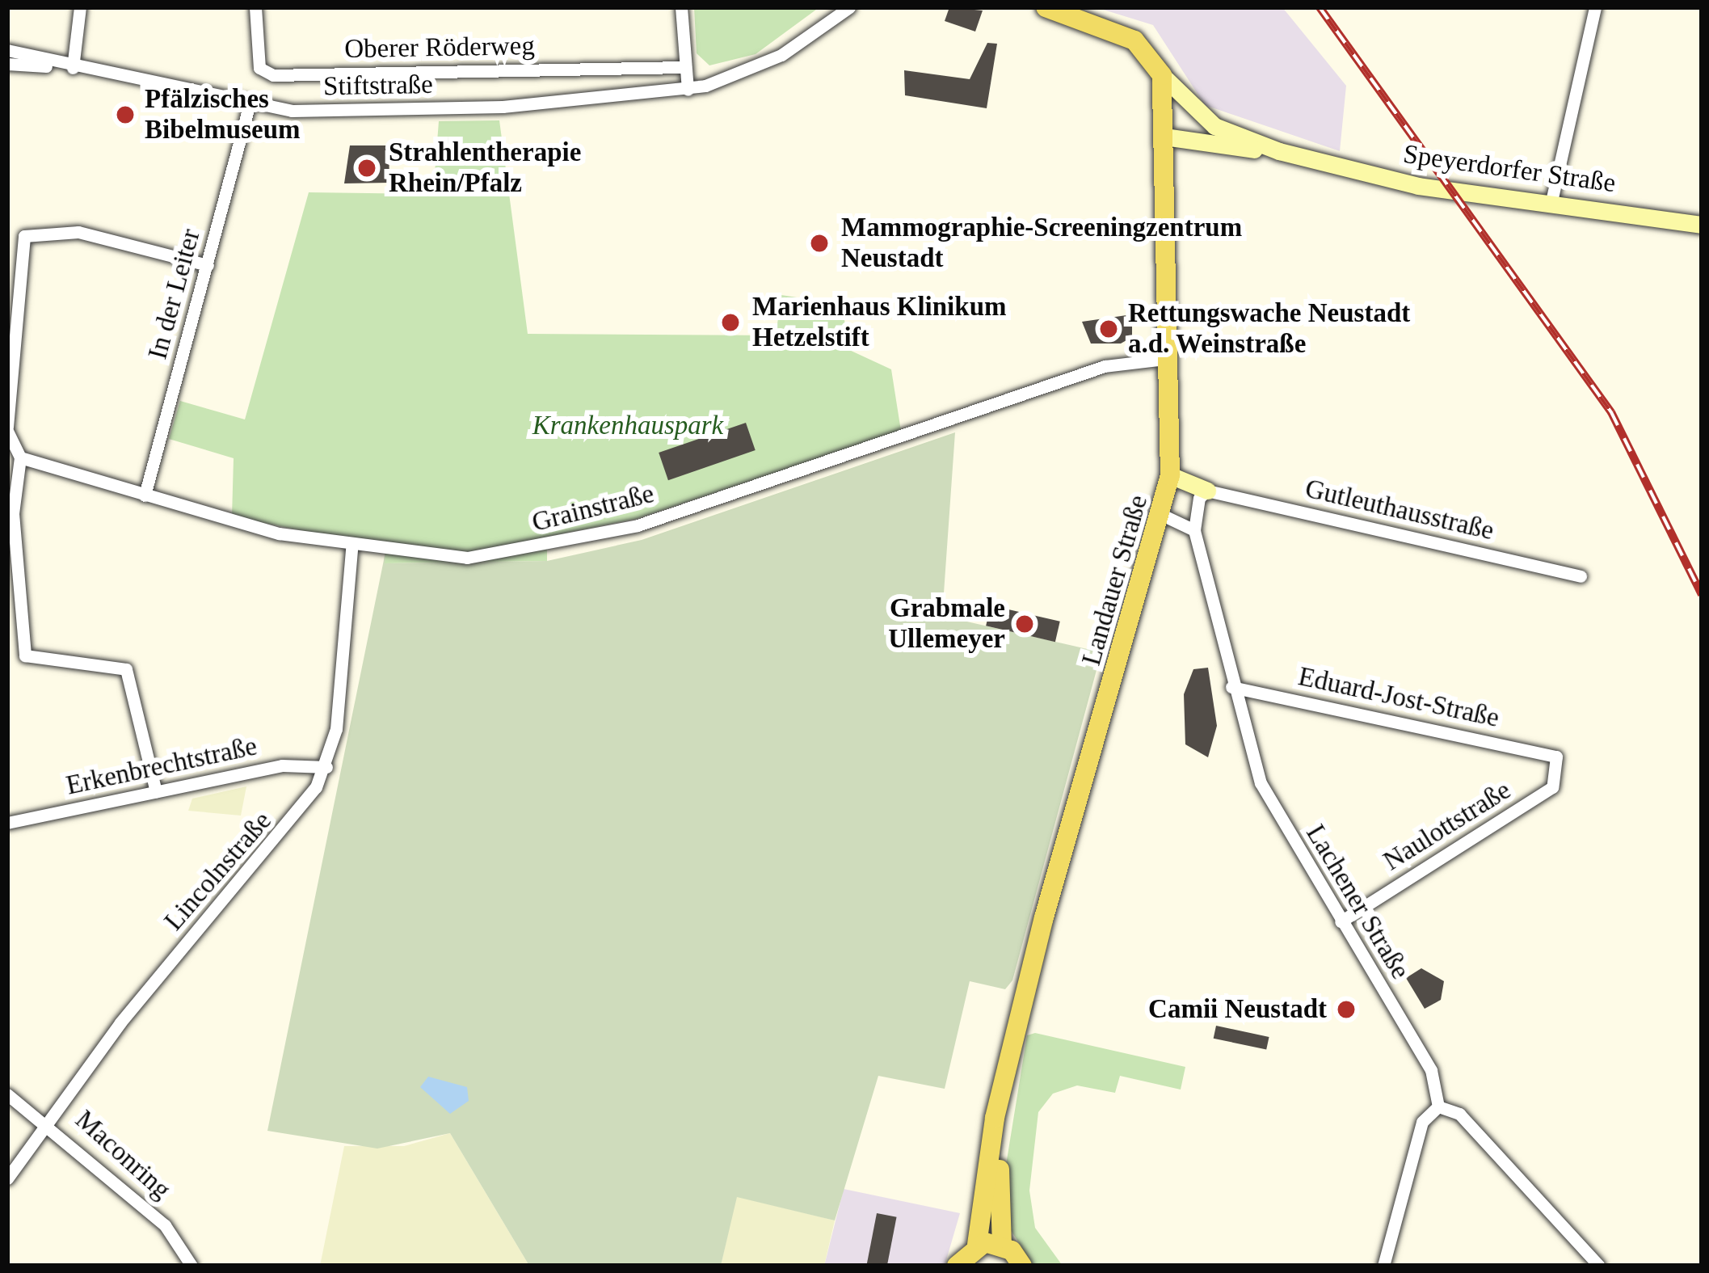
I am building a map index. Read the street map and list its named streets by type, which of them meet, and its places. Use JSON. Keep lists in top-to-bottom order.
{
  "streets": {
    "main road": ["Landauer Straße"],
    "street": [
      "Oberer Röderweg",
      "Stiftstraße",
      "Speyerdorfer Straße",
      "In der Leiter",
      "Grainstraße",
      "Gutleuthausstraße",
      "Eduard-Jost-Straße",
      "Erkenbrechtstraße",
      "Naulottstraße",
      "Lincolnstraße",
      "Lachener Straße",
      "Maconring"
    ]
  },
  "crossings": [
    ["Stiftstraße", "In der Leiter"],
    ["Speyerdorfer Straße", "Landauer Straße"],
    ["In der Leiter", "Grainstraße"],
    ["Grainstraße", "Landauer Straße"],
    ["Grainstraße", "Lincolnstraße"],
    ["Eduard-Jost-Straße", "Naulottstraße"],
    ["Eduard-Jost-Straße", "Lachener Straße"],
    ["Erkenbrechtstraße", "Lincolnstraße"],
    ["Naulottstraße", "Lachener Straße"],
    ["Lincolnstraße", "Maconring"]
  ],
  "parks": ["Krankenhauspark"],
  "places": [
    "Pfälzisches Bibelmuseum",
    "Strahlentherapie Rhein/Pfalz",
    "Mammographie-Screeningzentrum Neustadt",
    "Marienhaus Klinikum Hetzelstift",
    "Rettungswache Neustadt a.d. Weinstraße",
    "Grabmale Ullemeyer",
    "Camii Neustadt"
  ]
}
